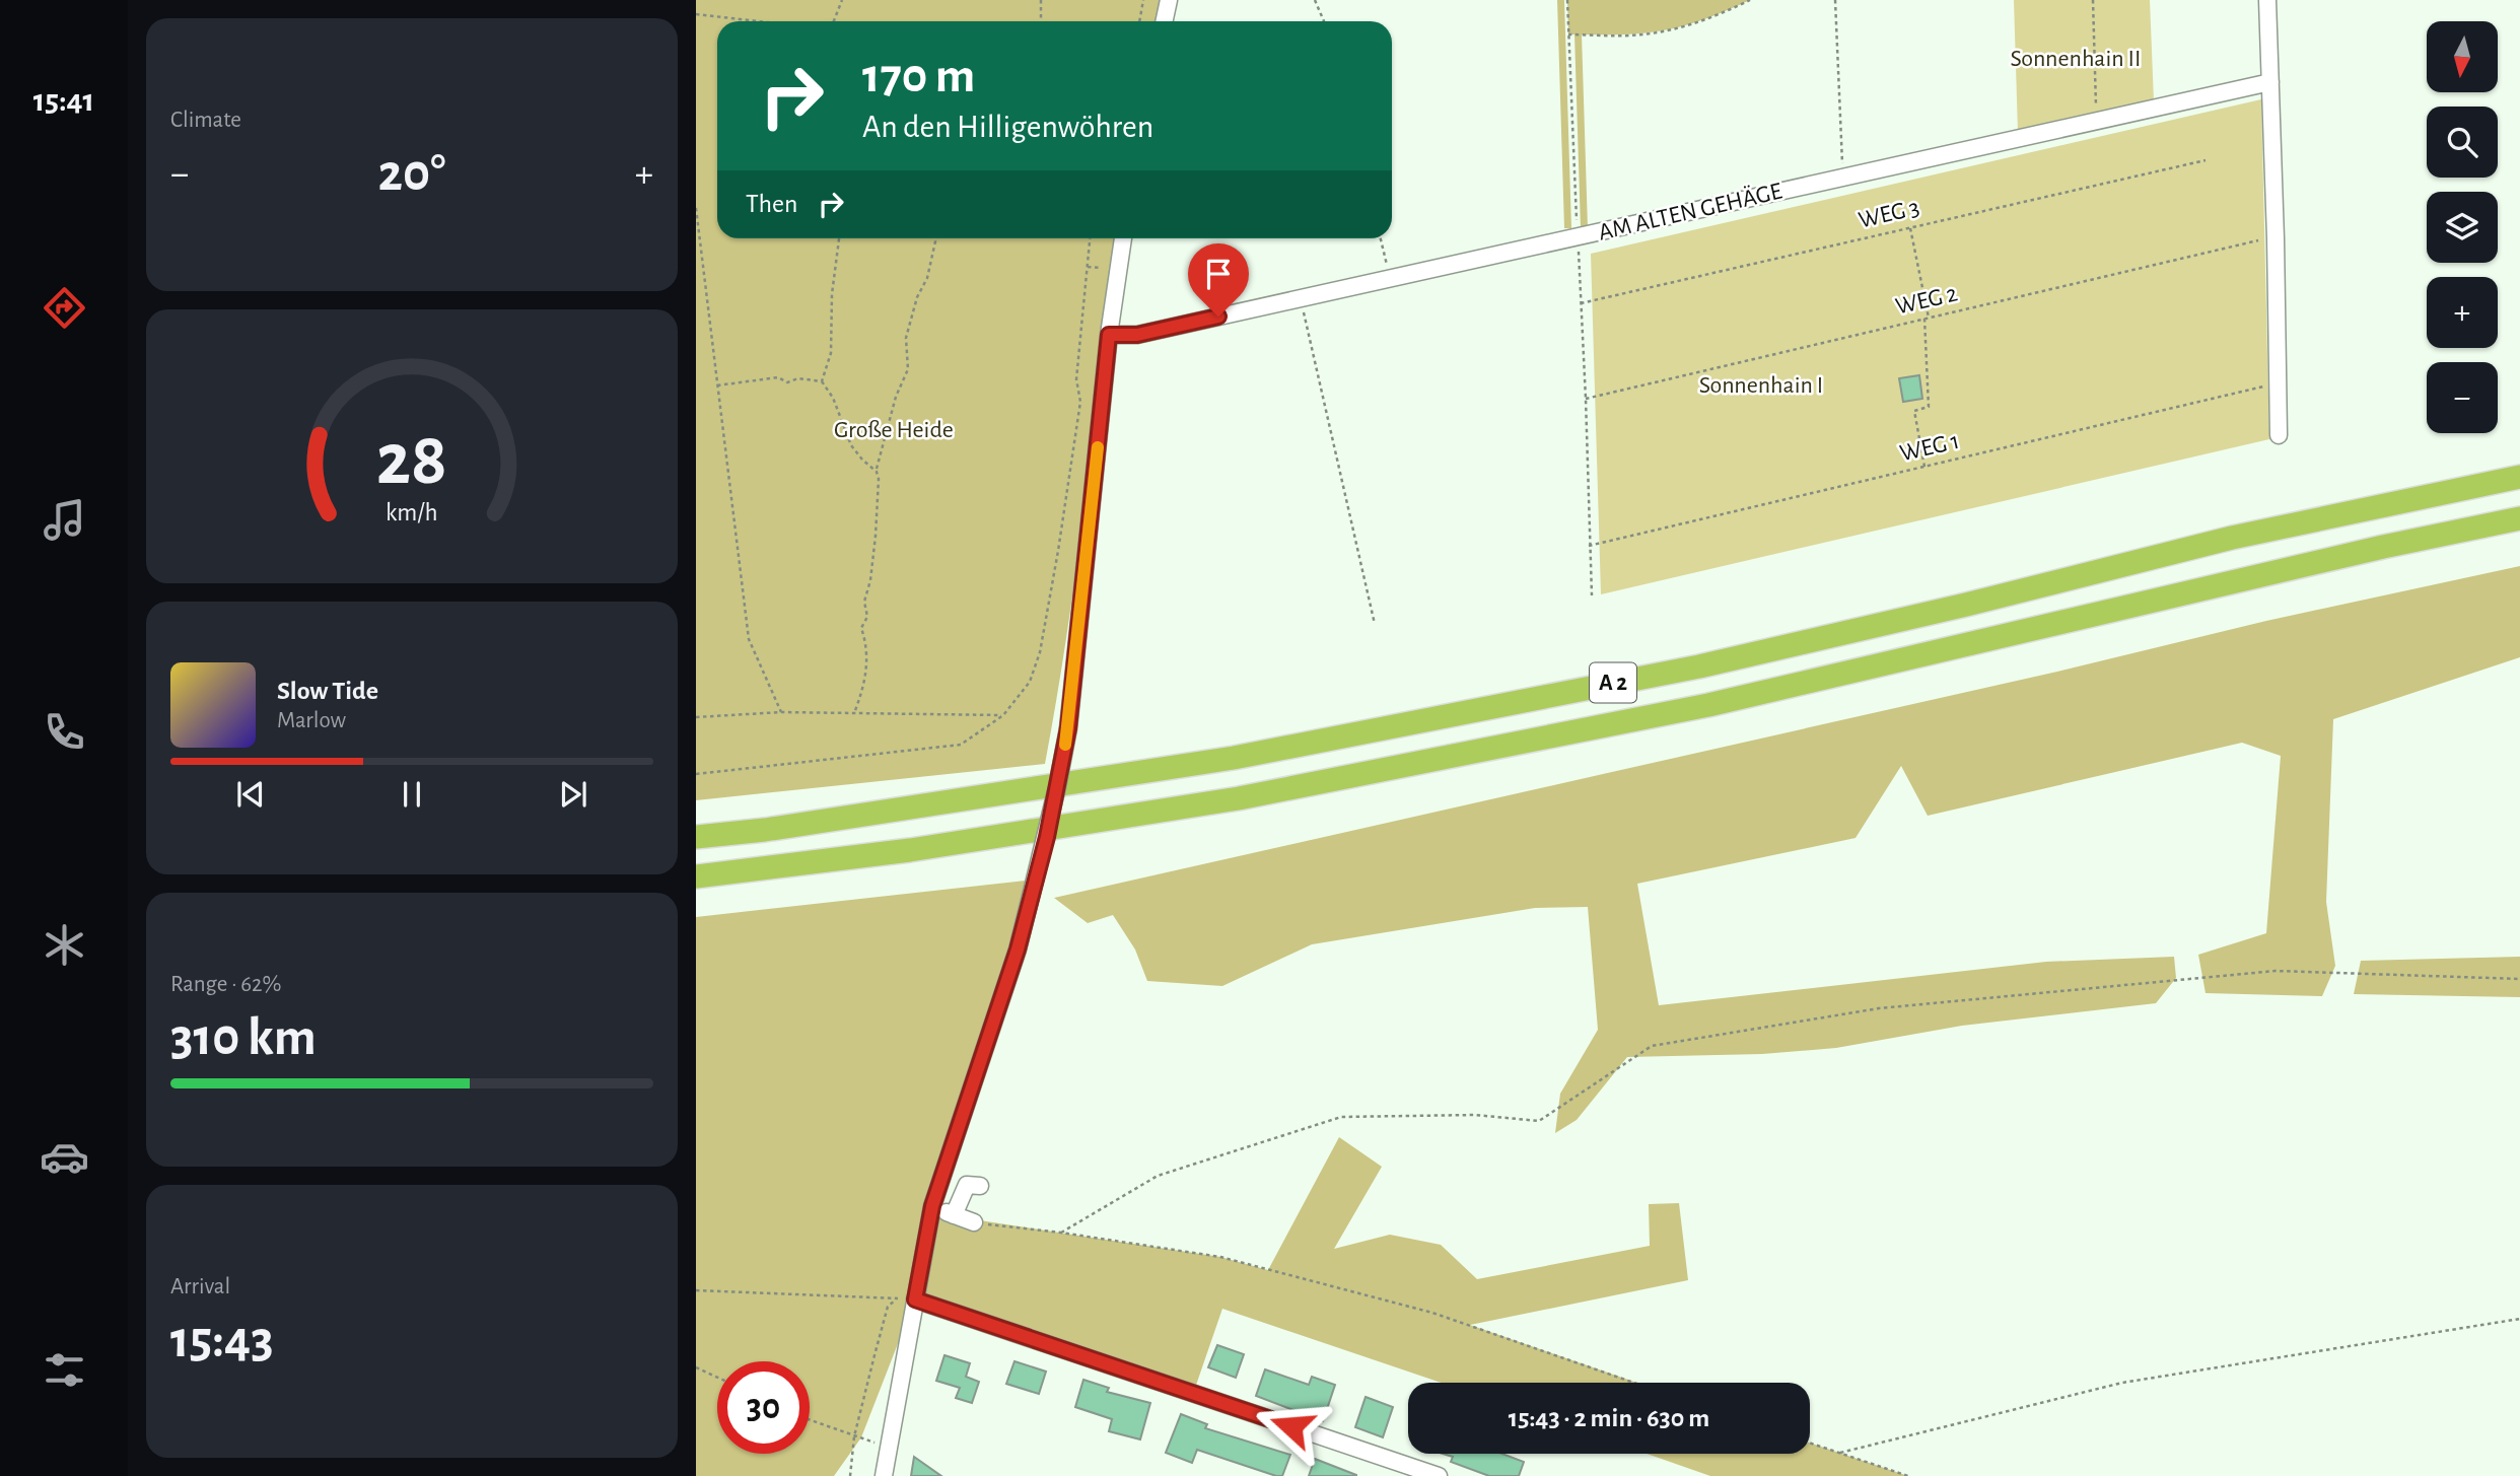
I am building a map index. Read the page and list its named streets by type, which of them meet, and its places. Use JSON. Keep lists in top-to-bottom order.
{
  "streets": {
    "highway": ["A 2"],
    "street": ["AM ALTEN GEHÄGE"],
    "path": ["WEG 3", "WEG 2", "WEG 1"]
  },
  "parks": ["Sonnenhain II", "Sonnenhain I", "Große Heide"],
  "north": "bottom",
  "page": {
    "tabs": "15:41",
    "tile": [
      "Climate",
      ["Range · 62%", "310 km"],
      ["Arrival", "15:43"]
    ],
    "map_buttons": ["+", "−"],
    "turn": ["170 m", "An den Hilligenwöhren"],
    "heat": ["−", "20°", "+"],
    "then": "Then",
    "song": ["Slow Tide", "Marlow"],
    "limit": "30",
    "trip": "15:43 · 2 min · 630 m",
    "gauge": ["28", "km/h"]
  }
}
